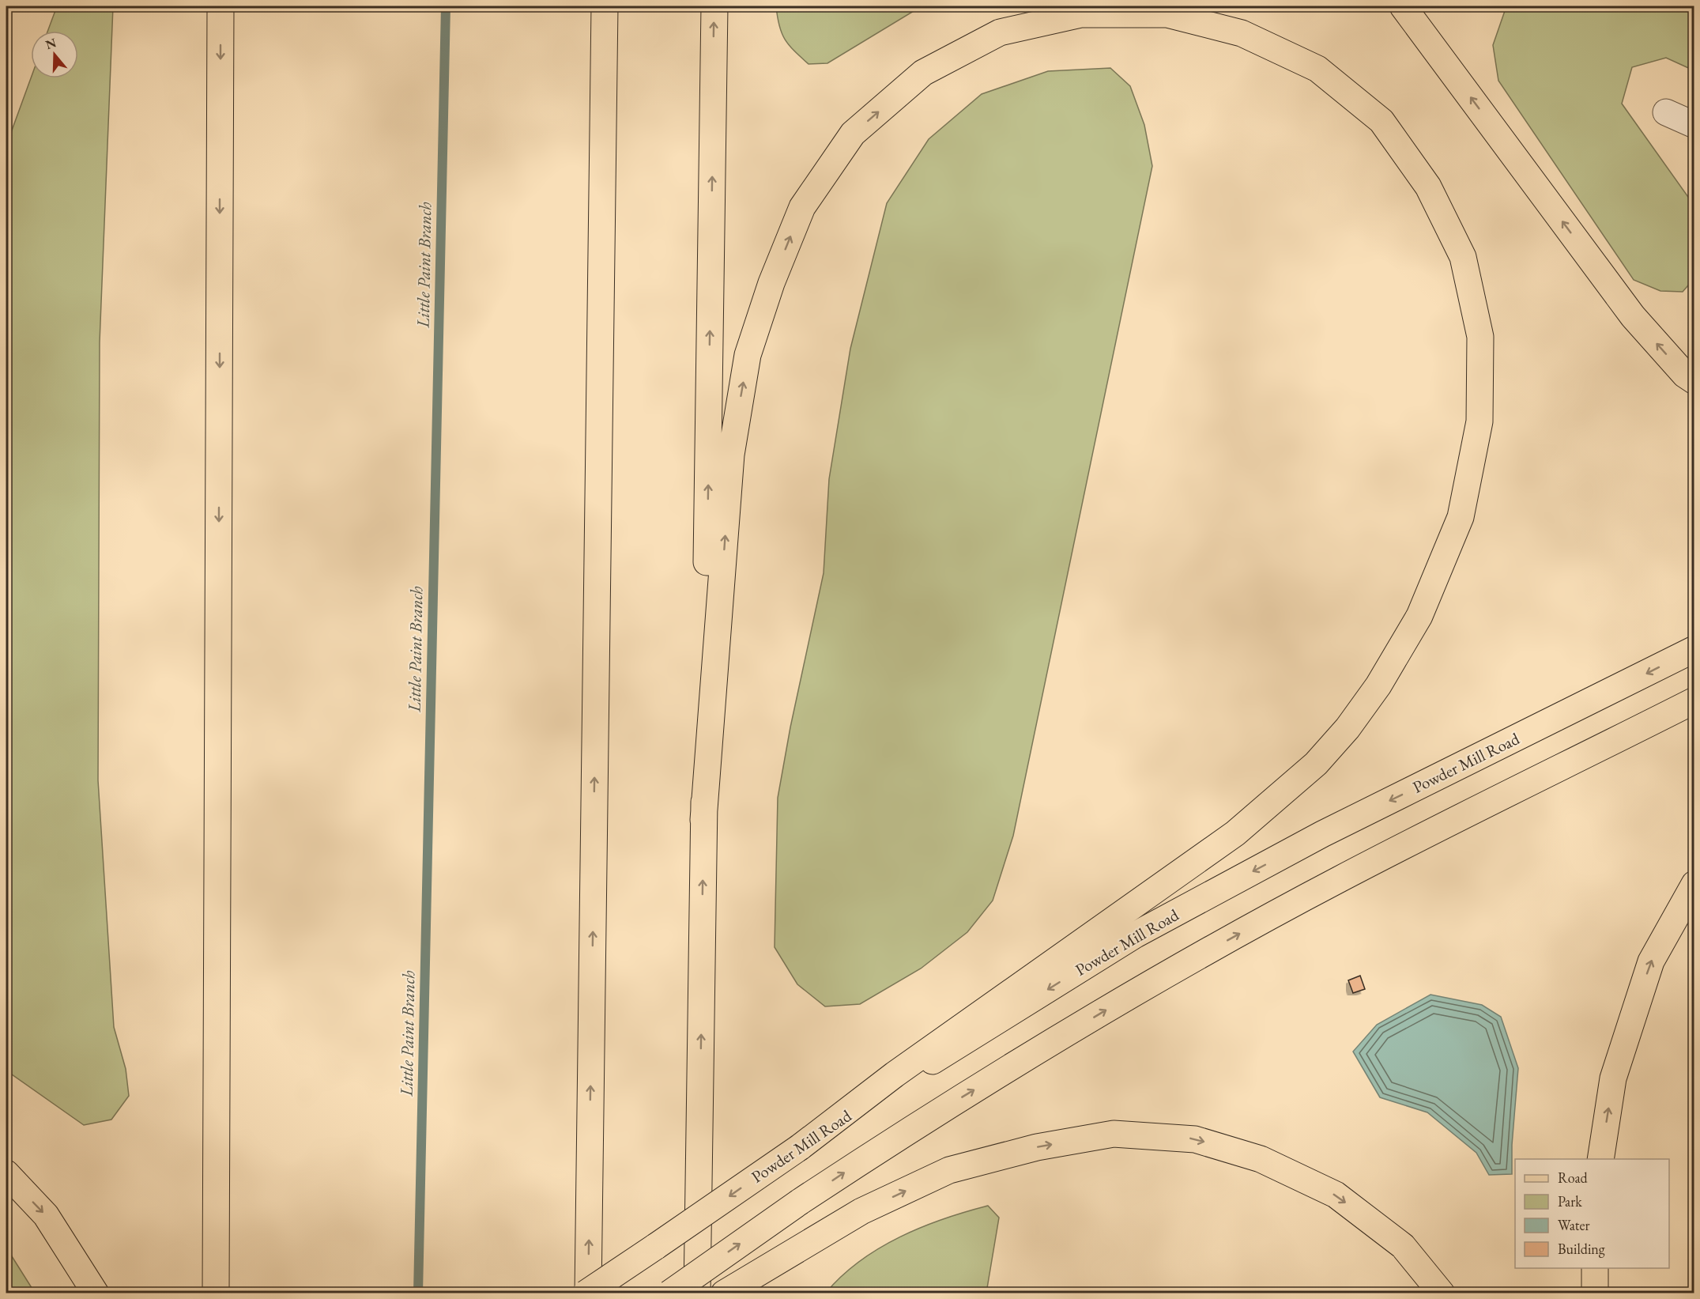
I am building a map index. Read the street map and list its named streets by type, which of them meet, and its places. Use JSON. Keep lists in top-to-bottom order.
{
  "streets": {
    "main road": ["Powder Mill Road"]
  },
  "water": ["Little Paint Branch"],
  "legend": [
    "Road",
    "Park",
    "Water",
    "Building"
  ],
  "north": "top"
}
